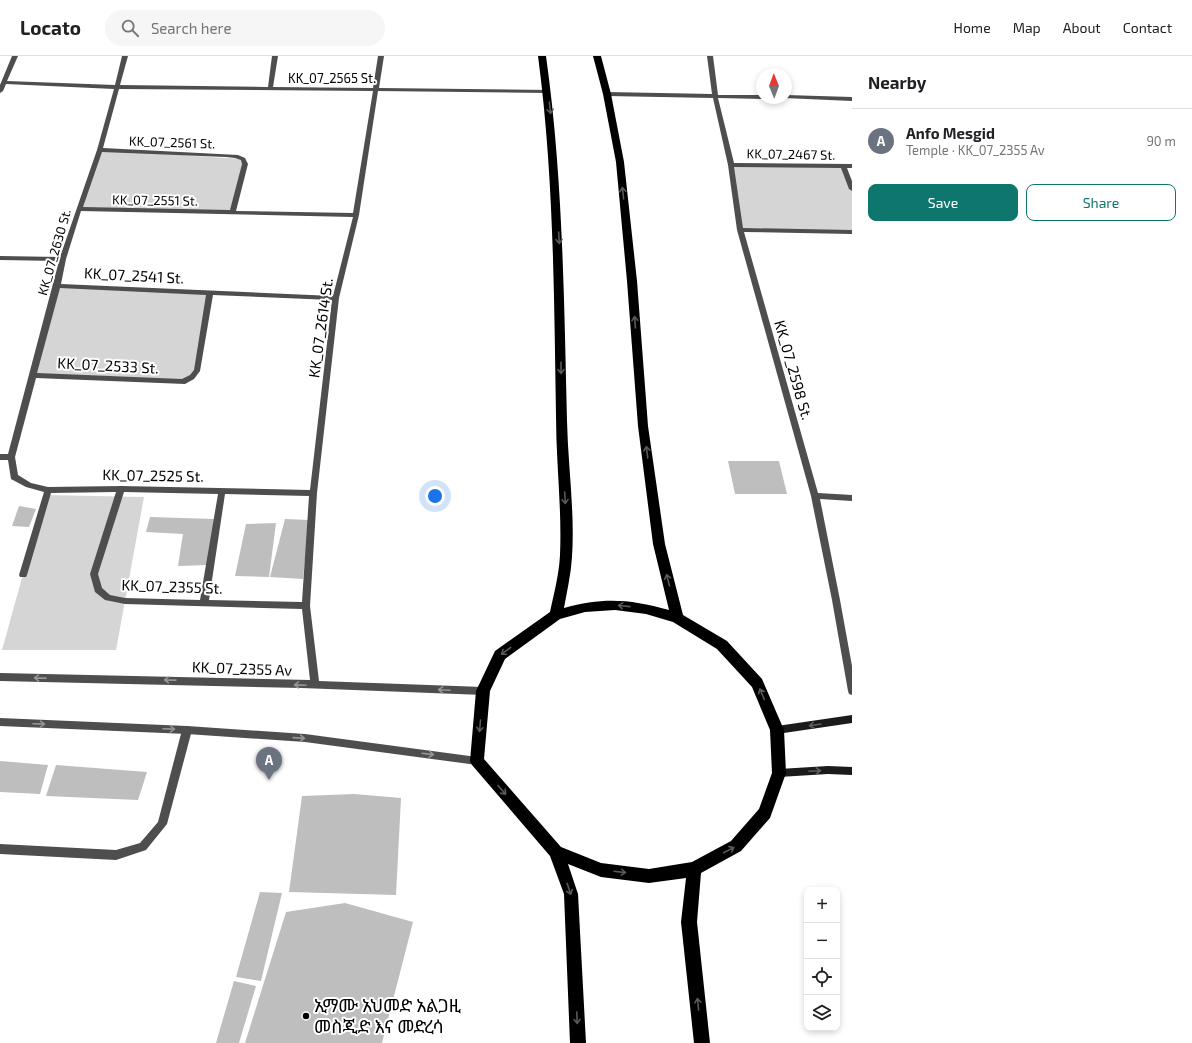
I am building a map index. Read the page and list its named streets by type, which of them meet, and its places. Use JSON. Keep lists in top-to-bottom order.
{
  "streets": {
    "street": [
      "KK_07_2565 St.",
      "KK_07_2561 St.",
      "KK_07_2467 St.",
      "KK_07_2551 St.",
      "KK_07_2630 St.",
      "KK_07_2541 St.",
      "KK_07_2614 St.",
      "KK_07_2533 St.",
      "KK_07_2598 St.",
      "KK_07_2525 St.",
      "KK_07_2355 St.",
      "KK_07_2355 Av"
    ]
  },
  "crossings": [
    ["KK_07_2565 St.", "KK_07_2630 St."],
    ["KK_07_2565 St.", "KK_07_2614 St."],
    ["KK_07_2561 St.", "KK_07_2551 St."],
    ["KK_07_2561 St.", "KK_07_2630 St."],
    ["KK_07_2467 St.", "KK_07_2598 St."],
    ["KK_07_2551 St.", "KK_07_2630 St."],
    ["KK_07_2551 St.", "KK_07_2614 St."],
    ["KK_07_2630 St.", "KK_07_2541 St."],
    ["KK_07_2630 St.", "KK_07_2533 St."],
    ["KK_07_2630 St.", "KK_07_2525 St."],
    ["KK_07_2541 St.", "KK_07_2614 St."],
    ["KK_07_2541 St.", "KK_07_2533 St."],
    ["KK_07_2614 St.", "KK_07_2525 St."],
    ["KK_07_2614 St.", "KK_07_2355 St."],
    ["KK_07_2614 St.", "KK_07_2355 Av"],
    ["KK_07_2525 St.", "KK_07_2355 St."]
  ],
  "places": ["ኢማሙ አህመድ አልጋዚ መስጂድ እና መድረሳ"],
  "north": "top",
  "page": {
    "header": "Locato",
    "search": "Search here",
    "nav": [
      "Home",
      "Map",
      "About",
      "Contact"
    ],
    "heading": "Nearby",
    "list": [
      {
        "mark": "A",
        "name": "Anfo Mesgid",
        "note": "Temple · KK_07_2355 Av",
        "value": "90 m"
      }
    ],
    "buttons": ["Save", "Share"],
    "pins": "A",
    "map_buttons": ["+", "−"]
  }
}
